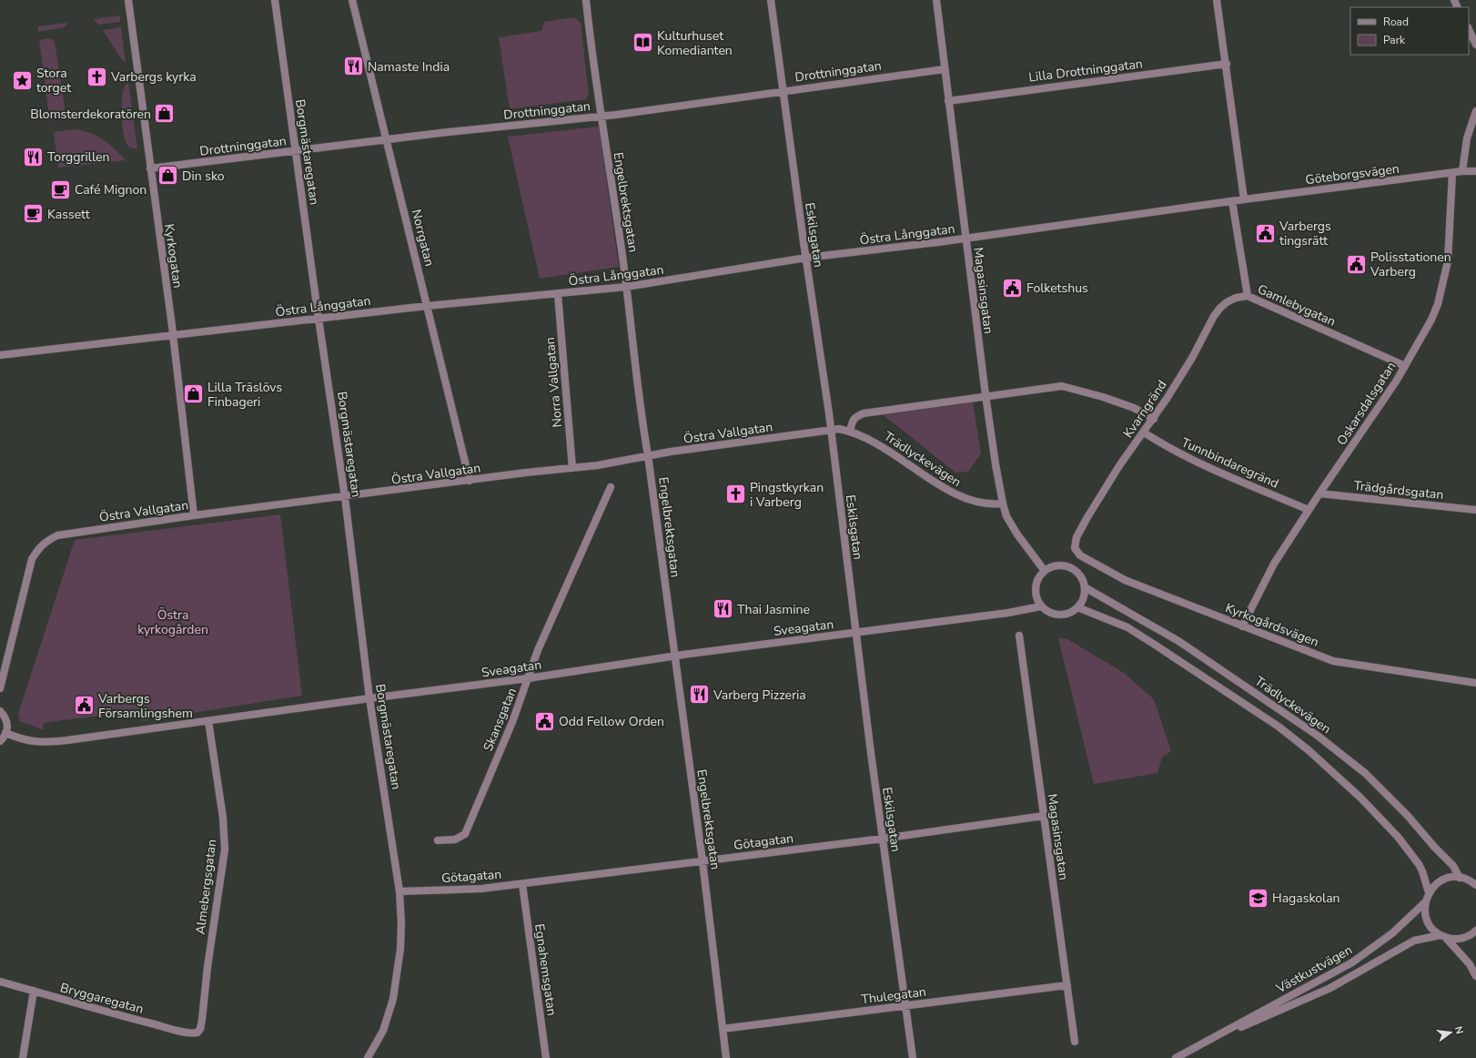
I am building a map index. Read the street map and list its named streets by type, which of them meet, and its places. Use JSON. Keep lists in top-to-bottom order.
{
  "streets": {
    "street": [
      "Lilla Drottninggatan",
      "Drottninggatan",
      "Borgmästaregatan",
      "Göteborgsvägen",
      "Engelbrektsgatan",
      "Östra Långgatan",
      "Eskilsgatan",
      "Norrgatan",
      "Kyrkogatan",
      "Magasinsgatan",
      "Gamlebygatan",
      "Norra Vallgatan",
      "Oskarsdalsgatan",
      "Kvarngränd",
      "Östra Vallgatan",
      "Trädlyckevägen",
      "Tunnbindaregränd",
      "Trädgårdsgatan",
      "Kyrkogårdsvägen",
      "Sveagatan",
      "Skansgatan",
      "Götagatan",
      "Almebergsgatan",
      "Västkustvägen",
      "Egnahemsgatan",
      "Thulegatan",
      "Bryggaregatan"
    ]
  },
  "crossings": [
    ["Lilla Drottninggatan", "Magasinsgatan"],
    ["Drottninggatan", "Borgmästaregatan"],
    ["Drottninggatan", "Engelbrektsgatan"],
    ["Drottninggatan", "Eskilsgatan"],
    ["Drottninggatan", "Norrgatan"],
    ["Drottninggatan", "Kyrkogatan"],
    ["Drottninggatan", "Magasinsgatan"],
    ["Borgmästaregatan", "Östra Långgatan"],
    ["Borgmästaregatan", "Östra Vallgatan"],
    ["Borgmästaregatan", "Sveagatan"],
    ["Borgmästaregatan", "Götagatan"],
    ["Göteborgsvägen", "Östra Långgatan"],
    ["Göteborgsvägen", "Gamlebygatan"],
    ["Göteborgsvägen", "Oskarsdalsgatan"],
    ["Engelbrektsgatan", "Östra Långgatan"],
    ["Engelbrektsgatan", "Östra Vallgatan"],
    ["Engelbrektsgatan", "Sveagatan"],
    ["Engelbrektsgatan", "Götagatan"],
    ["Engelbrektsgatan", "Thulegatan"],
    ["Östra Långgatan", "Eskilsgatan"],
    ["Östra Långgatan", "Norrgatan"],
    ["Östra Långgatan", "Kyrkogatan"],
    ["Östra Långgatan", "Magasinsgatan"],
    ["Östra Långgatan", "Gamlebygatan"],
    ["Östra Långgatan", "Norra Vallgatan"],
    ["Eskilsgatan", "Östra Vallgatan"],
    ["Eskilsgatan", "Trädlyckevägen"],
    ["Eskilsgatan", "Sveagatan"],
    ["Eskilsgatan", "Götagatan"],
    ["Eskilsgatan", "Thulegatan"],
    ["Norrgatan", "Östra Vallgatan"],
    ["Kyrkogatan", "Östra Vallgatan"],
    ["Magasinsgatan", "Trädlyckevägen"],
    ["Magasinsgatan", "Sveagatan"],
    ["Magasinsgatan", "Götagatan"],
    ["Magasinsgatan", "Thulegatan"],
    ["Gamlebygatan", "Oskarsdalsgatan"],
    ["Gamlebygatan", "Kvarngränd"],
    ["Norra Vallgatan", "Östra Vallgatan"],
    ["Oskarsdalsgatan", "Tunnbindaregränd"],
    ["Oskarsdalsgatan", "Trädgårdsgatan"],
    ["Oskarsdalsgatan", "Kyrkogårdsvägen"],
    ["Kvarngränd", "Tunnbindaregränd"],
    ["Kvarngränd", "Kyrkogårdsvägen"],
    ["Östra Vallgatan", "Trädlyckevägen"],
    ["Trädlyckevägen", "Sveagatan"],
    ["Sveagatan", "Skansgatan"],
    ["Sveagatan", "Almebergsgatan"],
    ["Götagatan", "Egnahemsgatan"],
    ["Almebergsgatan", "Bryggaregatan"]
  ],
  "parks": ["Östra kyrkogården"],
  "places": {
    "library": ["Kulturhuset Komedianten"],
    "restaurant": [
      "Namaste India",
      "Torggrillen",
      "Thai Jasmine",
      "Varberg Pizzeria"
    ],
    "church": ["Varbergs kyrka", "Pingstkyrkan i Varberg"],
    "place": ["Stora torget"],
    "shop": ["Blomsterdekoratören", "Din sko", "Lilla Träslövs Finbageri"],
    "cafe": ["Café Mignon", "Kassett"],
    "public building": [
      "Varbergs tingsrätt",
      "Polisstationen Varberg",
      "Folketshus",
      "Varbergs Församlingshem",
      "Odd Fellow Orden"
    ],
    "school or university": ["Hagaskolan"]
  },
  "legend": ["Road", "Park"],
  "north": "right"
}
